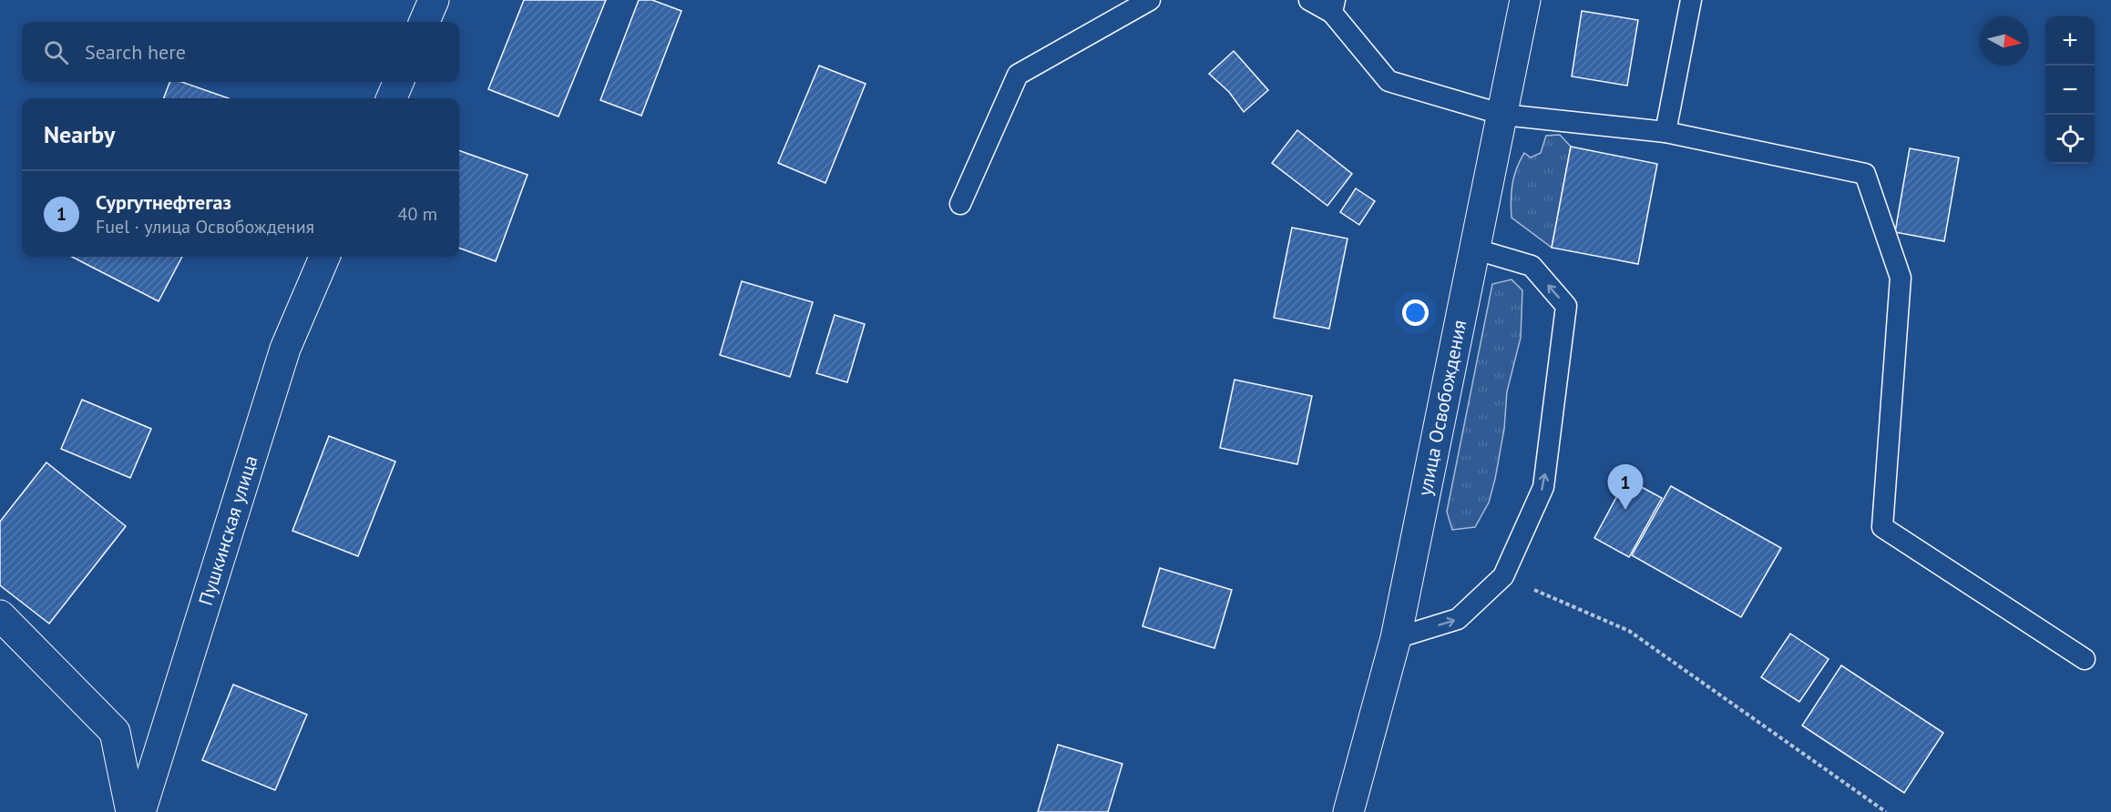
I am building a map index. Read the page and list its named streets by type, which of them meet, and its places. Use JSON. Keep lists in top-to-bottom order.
{
  "streets": {
    "street": ["улица Освобождения", "Пушкинская улица"]
  },
  "north": "right",
  "page": {
    "map_buttons": ["+", "−"],
    "search": "Search here",
    "heading": "Nearby",
    "list": [
      {
        "mark": "1",
        "name": "Сургутнефтегаз",
        "note": "Fuel · улица Освобождения",
        "value": "40 m"
      }
    ],
    "pins": "1"
  }
}
